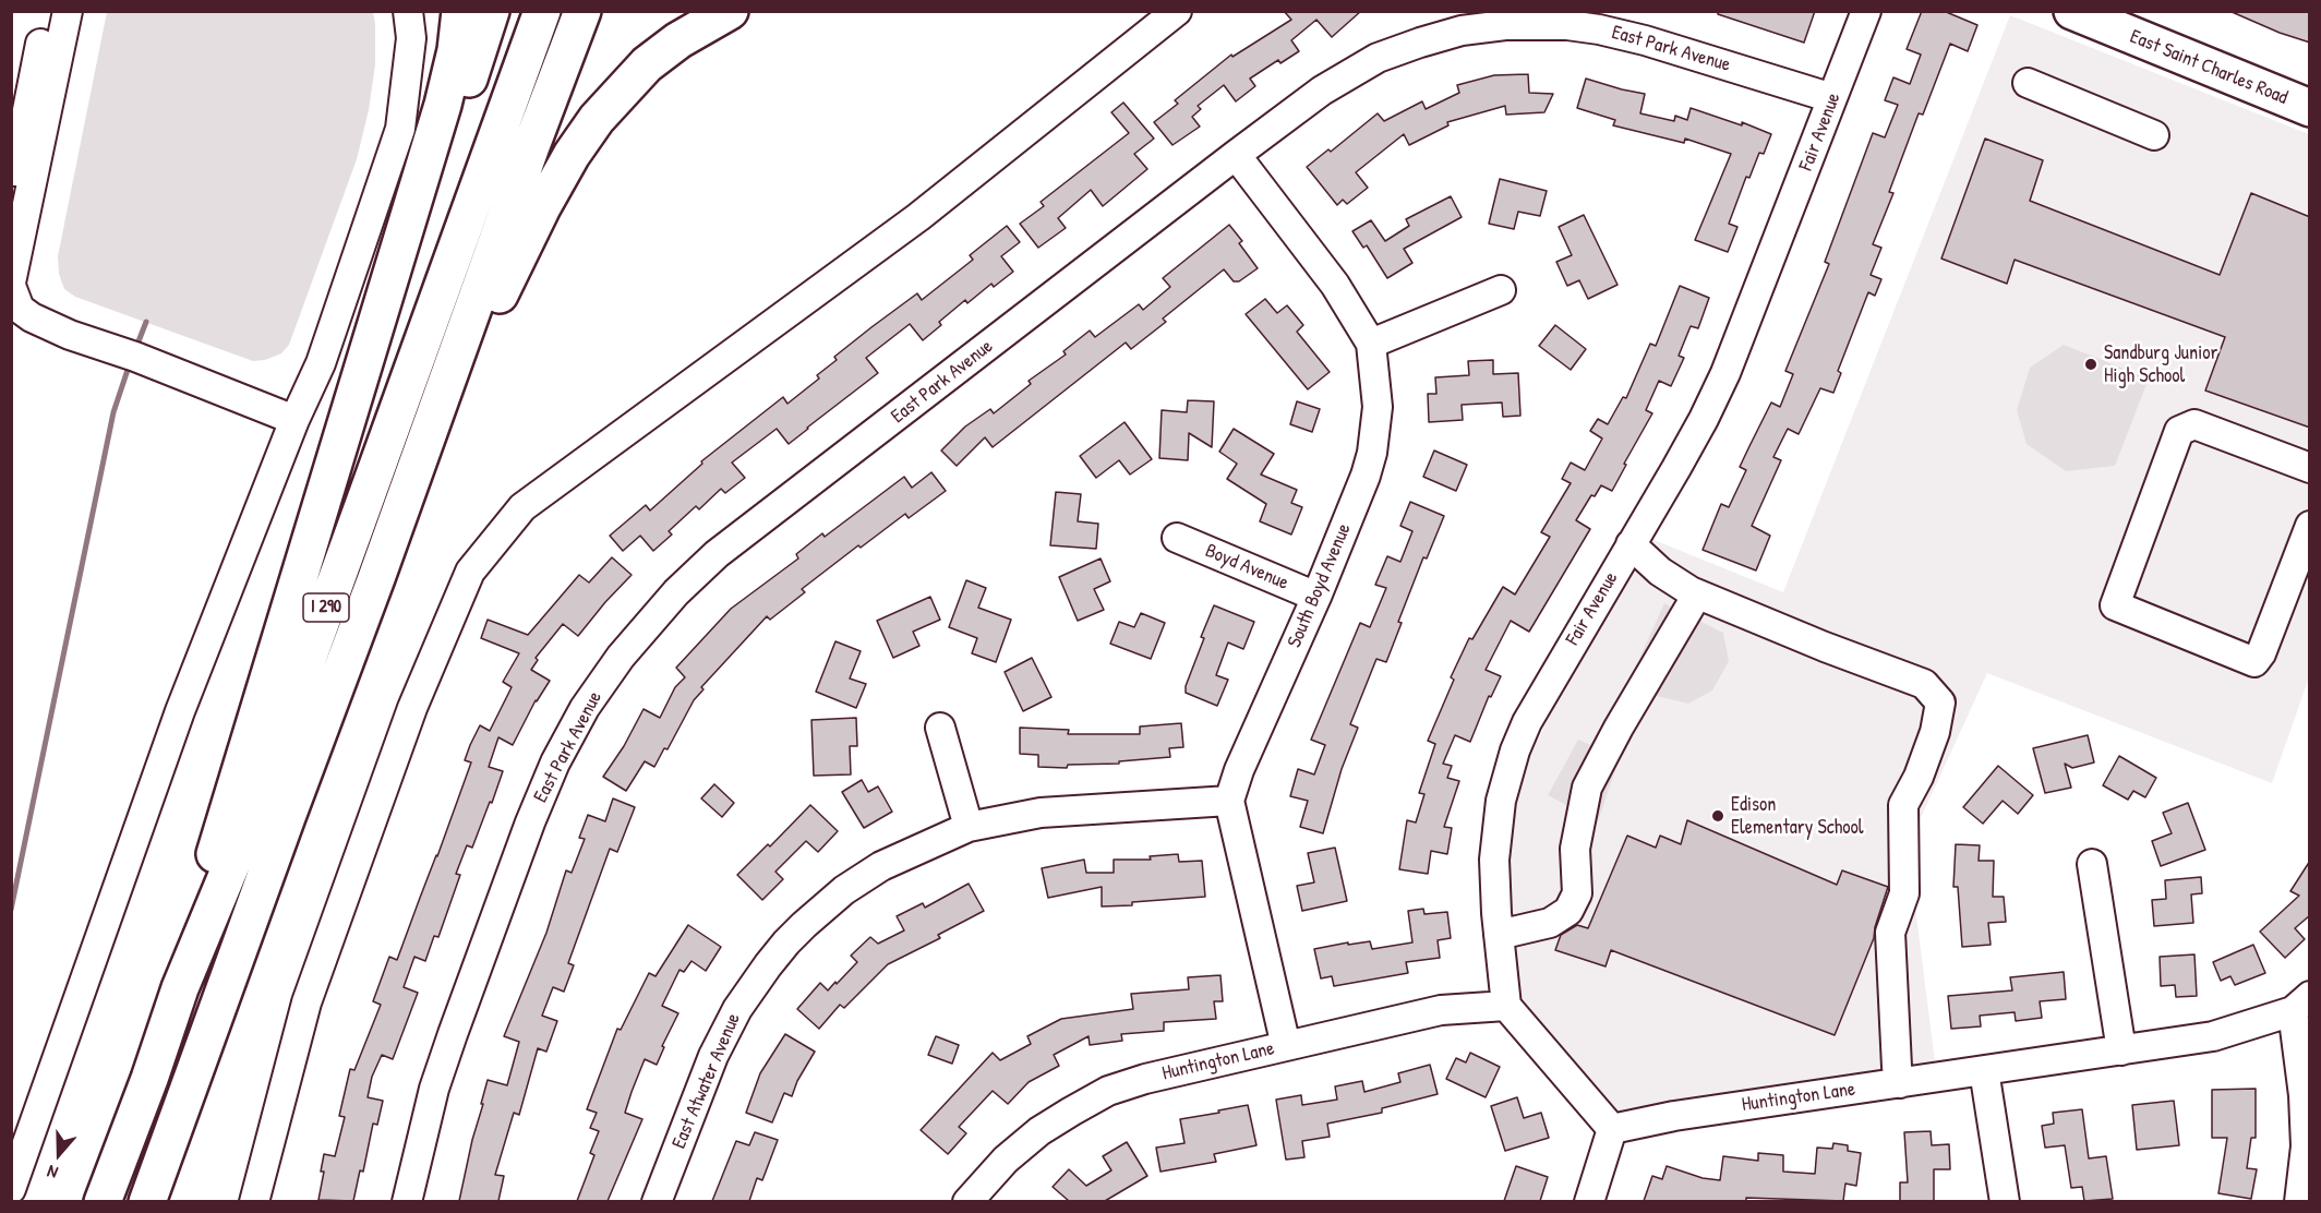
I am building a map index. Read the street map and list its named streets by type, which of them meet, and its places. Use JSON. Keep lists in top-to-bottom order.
{
  "streets": {
    "main road": ["East Saint Charles Road", "I 290"],
    "street": [
      "East Park Avenue",
      "Fair Avenue",
      "Boyd Avenue",
      "South Boyd Avenue",
      "Huntington Lane",
      "East Atwater Avenue"
    ]
  },
  "crossings": [
    ["East Park Avenue", "Fair Avenue"],
    ["East Park Avenue", "South Boyd Avenue"],
    ["Fair Avenue", "Huntington Lane"],
    ["Boyd Avenue", "South Boyd Avenue"],
    ["South Boyd Avenue", "East Atwater Avenue"]
  ],
  "places": ["Sandburg Junior High School", "Edison Elementary School"],
  "north": "bottom"
}
